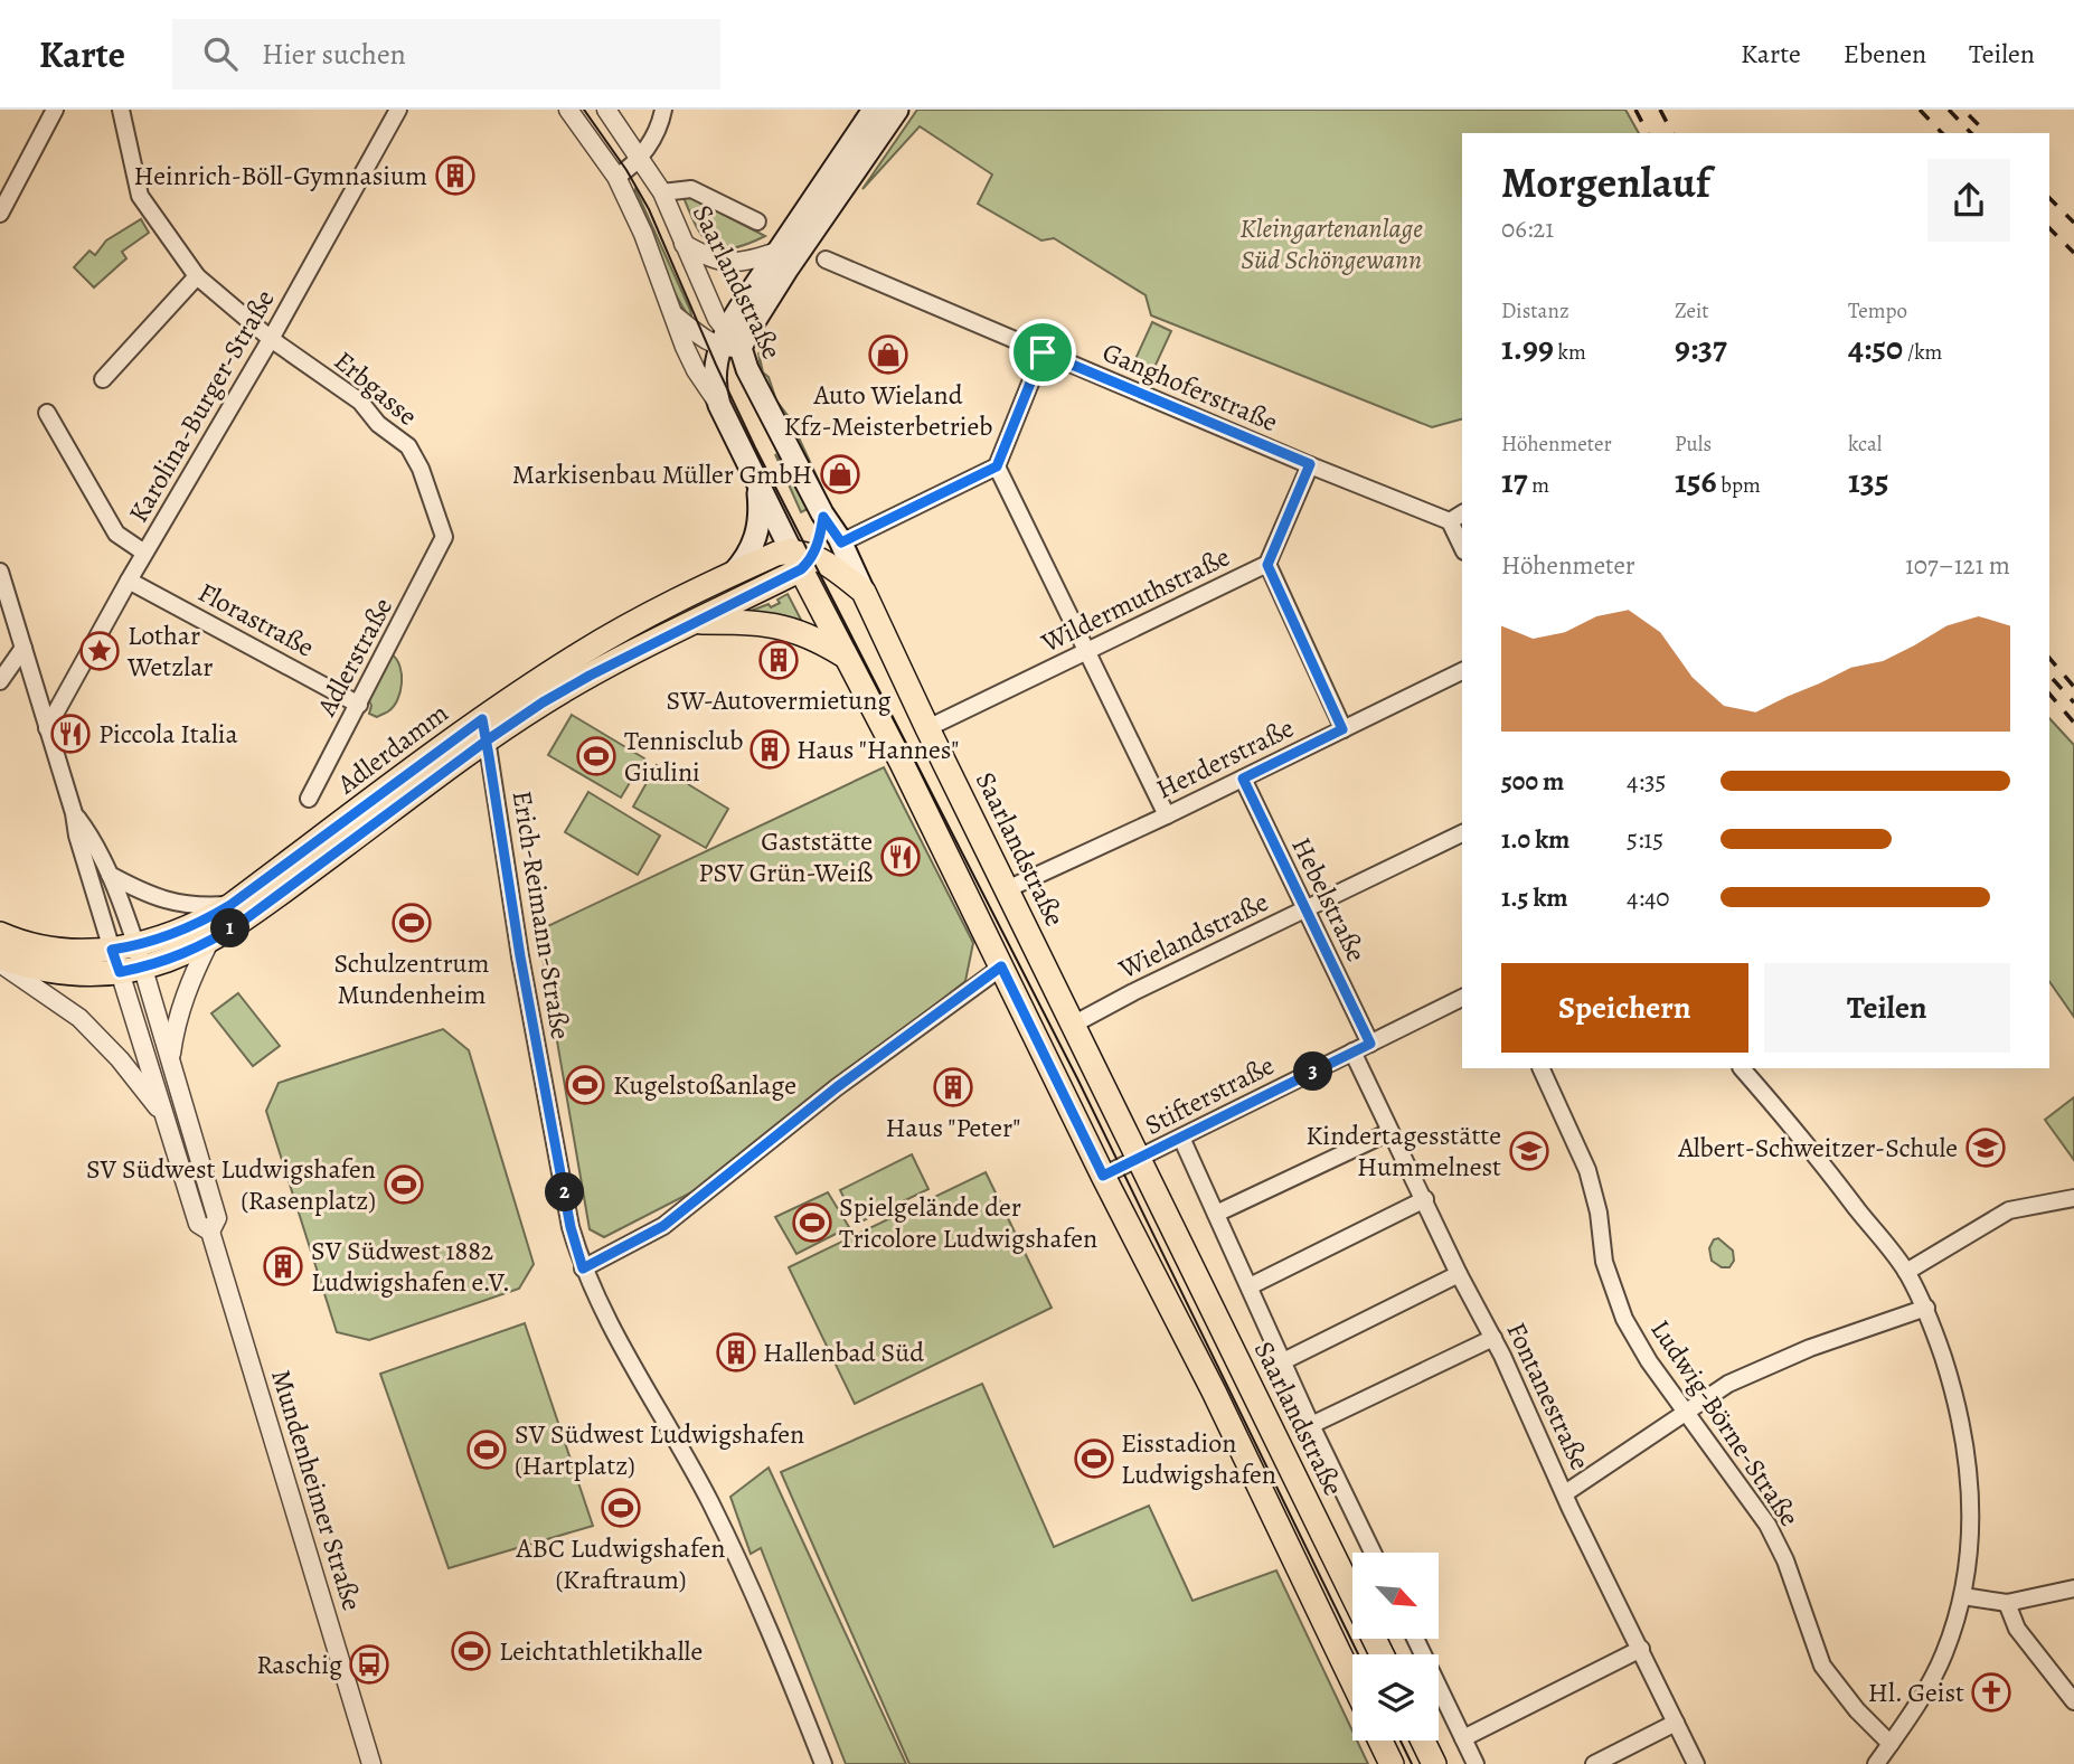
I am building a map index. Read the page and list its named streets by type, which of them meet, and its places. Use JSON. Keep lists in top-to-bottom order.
{
  "streets": {
    "main road": ["Saarlandstraße", "Adlerdamm"],
    "street": [
      "Ganghoferstraße",
      "Erbgasse",
      "Karolina-Burger-Straße",
      "Wildermuthstraße",
      "Florastraße",
      "Adlerstraße",
      "Herderstraße",
      "Hebelstraße",
      "Erich-Reimann-Straße",
      "Wielandstraße",
      "Stifterstraße",
      "Fontanestraße",
      "Ludwig-Börne-Straße",
      "Mundenheimer Straße"
    ]
  },
  "crossings": [
    ["Saarlandstraße", "Wildermuthstraße"],
    ["Saarlandstraße", "Herderstraße"],
    ["Saarlandstraße", "Wielandstraße"],
    ["Saarlandstraße", "Stifterstraße"],
    ["Saarlandstraße", "Fontanestraße"],
    ["Ganghoferstraße", "Wildermuthstraße"],
    ["Erbgasse", "Karolina-Burger-Straße"],
    ["Erbgasse", "Adlerstraße"],
    ["Karolina-Burger-Straße", "Florastraße"],
    ["Karolina-Burger-Straße", "Mundenheimer Straße"],
    ["Florastraße", "Adlerstraße"],
    ["Adlerdamm", "Erich-Reimann-Straße"],
    ["Adlerdamm", "Mundenheimer Straße"],
    ["Herderstraße", "Hebelstraße"],
    ["Hebelstraße", "Wielandstraße"],
    ["Hebelstraße", "Stifterstraße"],
    ["Stifterstraße", "Fontanestraße"]
  ],
  "parks": ["Kleingartenanlage Süd Schöngewann"],
  "places": {
    "building": [
      "Heinrich-Böll-Gymnasium",
      "SW-Autovermietung",
      "Haus \"Hannes\"",
      "Haus \"Peter\"",
      "SV Südwest 1882 Ludwigshafen e.V.",
      "Hallenbad Süd"
    ],
    "shop": ["Auto Wieland Kfz-Meisterbetrieb", "Markisenbau Müller GmbH"],
    "place": ["Lothar Wetzlar"],
    "restaurant": ["Piccola Italia", "Gaststätte PSV Grün-Weiß"],
    "sports": [
      "Tennisclub Giulini",
      "Schulzentrum Mundenheim",
      "Kugelstoßanlage",
      "SV Südwest Ludwigshafen (Rasenplatz)",
      "Spielgelände der Tricolore Ludwigshafen",
      "SV Südwest Ludwigshafen (Hartplatz)",
      "Eisstadion Ludwigshafen",
      "ABC Ludwigshafen (Kraftraum)",
      "Leichtathletikhalle"
    ],
    "school or university": ["Albert-Schweitzer-Schule", "Kindertagesstätte Hummelnest"],
    "bus stop": ["Raschig"],
    "church": ["Hl. Geist"]
  },
  "north": "bottom right",
  "page": {
    "header": "Karte",
    "search": "Hier suchen",
    "nav": ["Karte", "Ebenen", "Teilen"],
    "heading": ["Morgenlauf", "06:21"],
    "stats": [
      ["Distanz", "1.99 km"],
      ["Zeit", "9:37"],
      ["Tempo", "4:50 /km"],
      ["Höhenmeter", "17 m"],
      ["Puls", "156 bpm"],
      ["kcal", "135"]
    ],
    "chart": ["Höhenmeter", "107–121 m"],
    "list": [
      {
        "name": "500 m",
        "note": "4:35"
      },
      {
        "name": "1.0 km",
        "note": "5:15"
      },
      {
        "name": "1.5 km",
        "note": "4:40"
      }
    ],
    "pins": ["1", "3", "2"],
    "buttons": ["Speichern", "Teilen"]
  }
}
